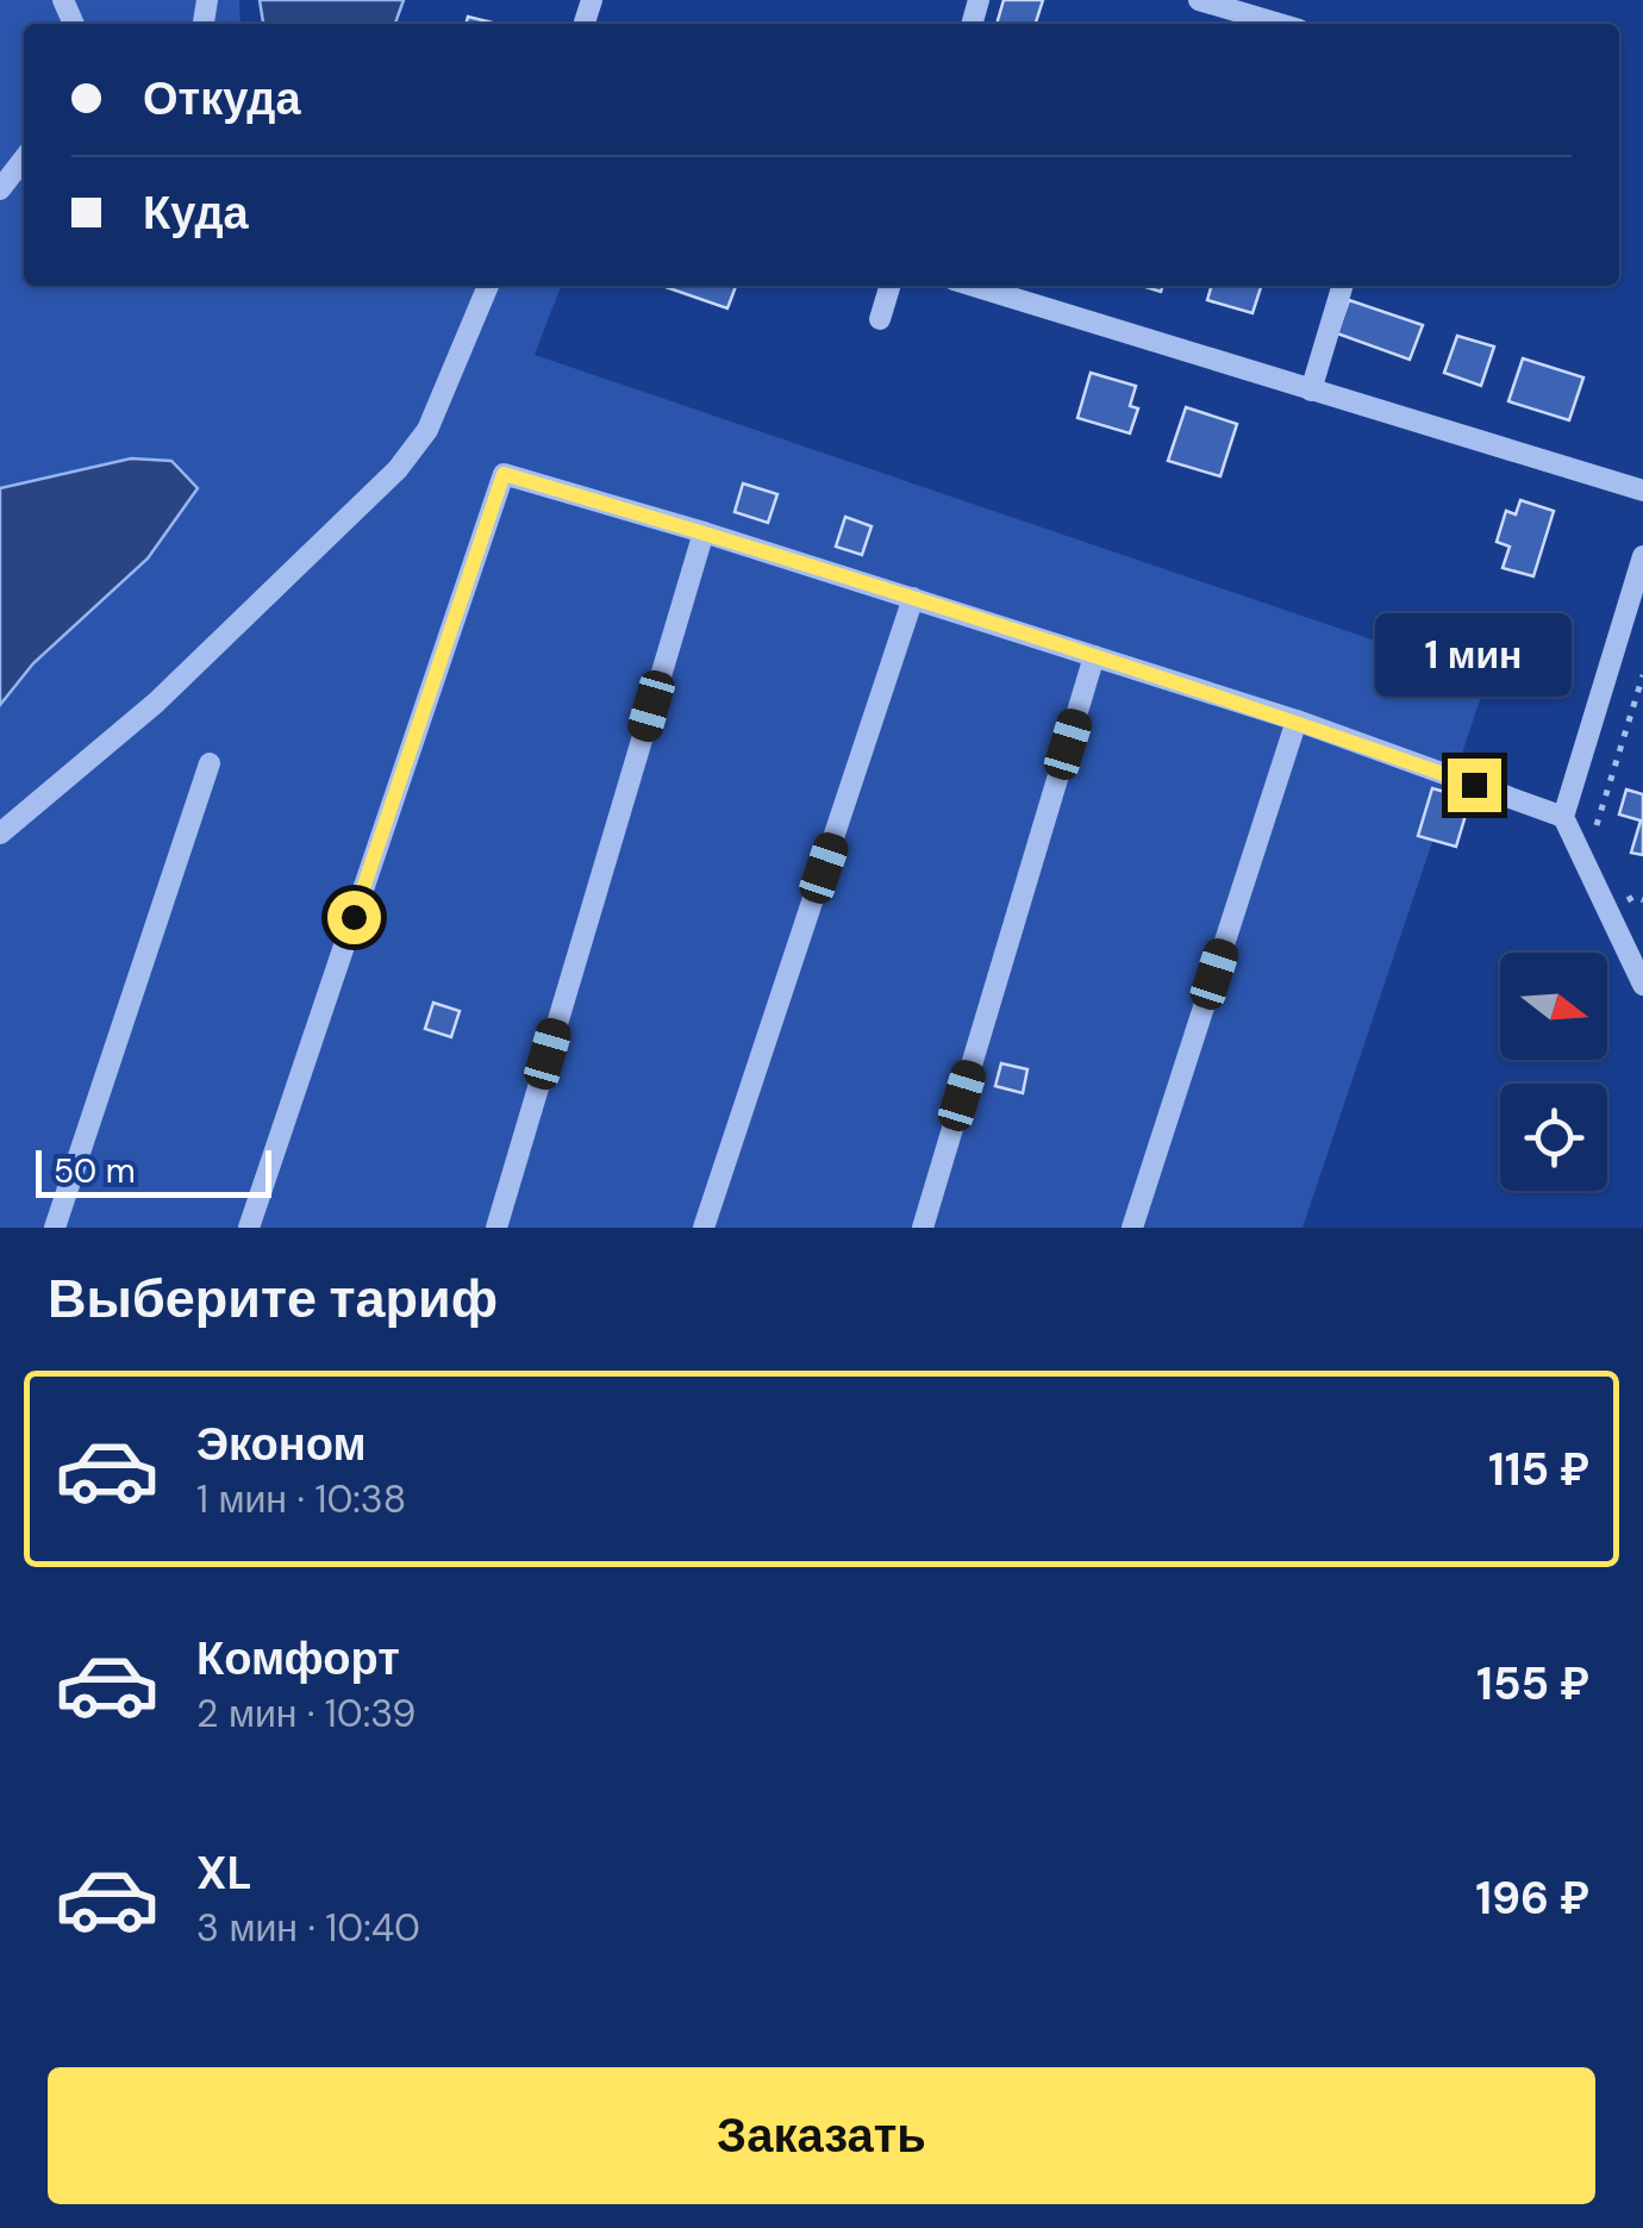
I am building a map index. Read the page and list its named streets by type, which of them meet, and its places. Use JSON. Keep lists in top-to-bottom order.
{
  "scale_bar": "50 m",
  "north": "right",
  "page": {
    "banner": ["Откуда", "Куда"],
    "bubble": "1 мин",
    "scale": "50 m",
    "heading": "Выберите тариф",
    "list": [
      {
        "name": "Эконом",
        "note": "1 мин · 10:38",
        "value": "115 ₽"
      },
      {
        "name": "Комфорт",
        "note": "2 мин · 10:39",
        "value": "155 ₽"
      },
      {
        "name": "XL",
        "note": "3 мин · 10:40",
        "value": "196 ₽"
      }
    ],
    "buttons": "Заказать"
  }
}
